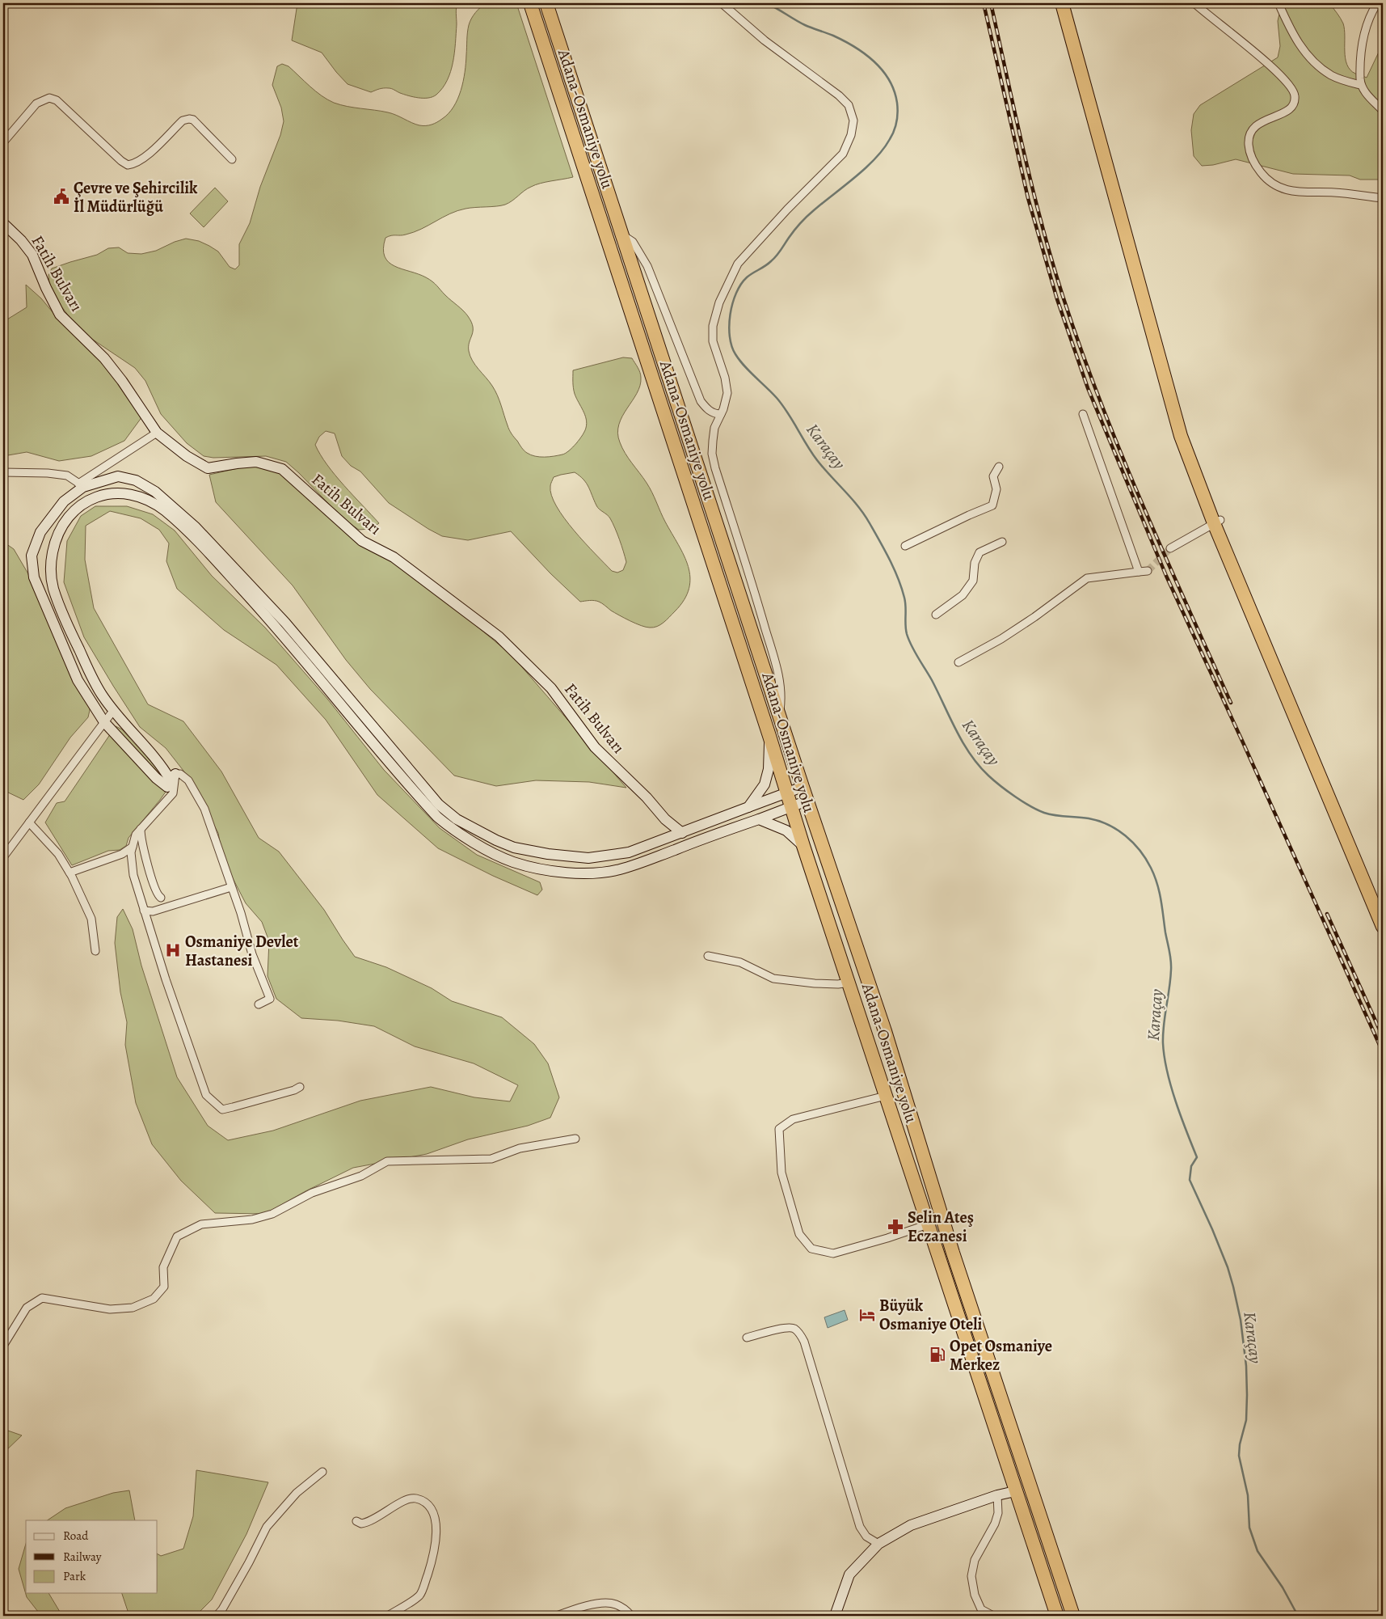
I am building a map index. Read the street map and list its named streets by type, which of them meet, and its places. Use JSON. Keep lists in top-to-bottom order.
{
  "streets": {
    "highway": ["Adana-Osmaniye yolu"],
    "street": ["Fatih Bulvarı"]
  },
  "water": ["Karaçay"],
  "places": {
    "public building": ["Çevre ve Şehircilik İl Müdürlüğü"],
    "hospital": ["Osmaniye Devlet Hastanesi"],
    "pharmacy": ["Selin Ateş Eczanesi"],
    "hotel": ["Büyük Osmaniye Oteli"],
    "fuel station": ["Opet Osmaniye Merkez"]
  },
  "legend": ["Road", "Railway", "Park"]
}
